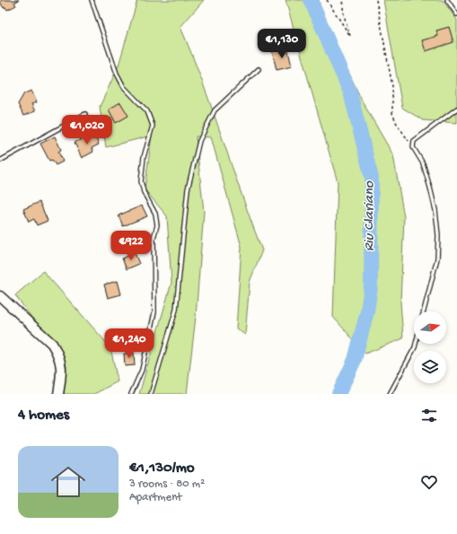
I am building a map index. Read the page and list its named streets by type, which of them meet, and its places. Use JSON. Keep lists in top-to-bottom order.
{
  "water": ["Riu Clariano"],
  "north": "right",
  "page": {
    "price": [
      "€1,130",
      "€1,020",
      "€922",
      "€1,240"
    ],
    "heading": "4 homes",
    "list": [
      {
        "name": "€1,130/mo",
        "note": "3 rooms · 80 m² · Apartment"
      }
    ]
  }
}
